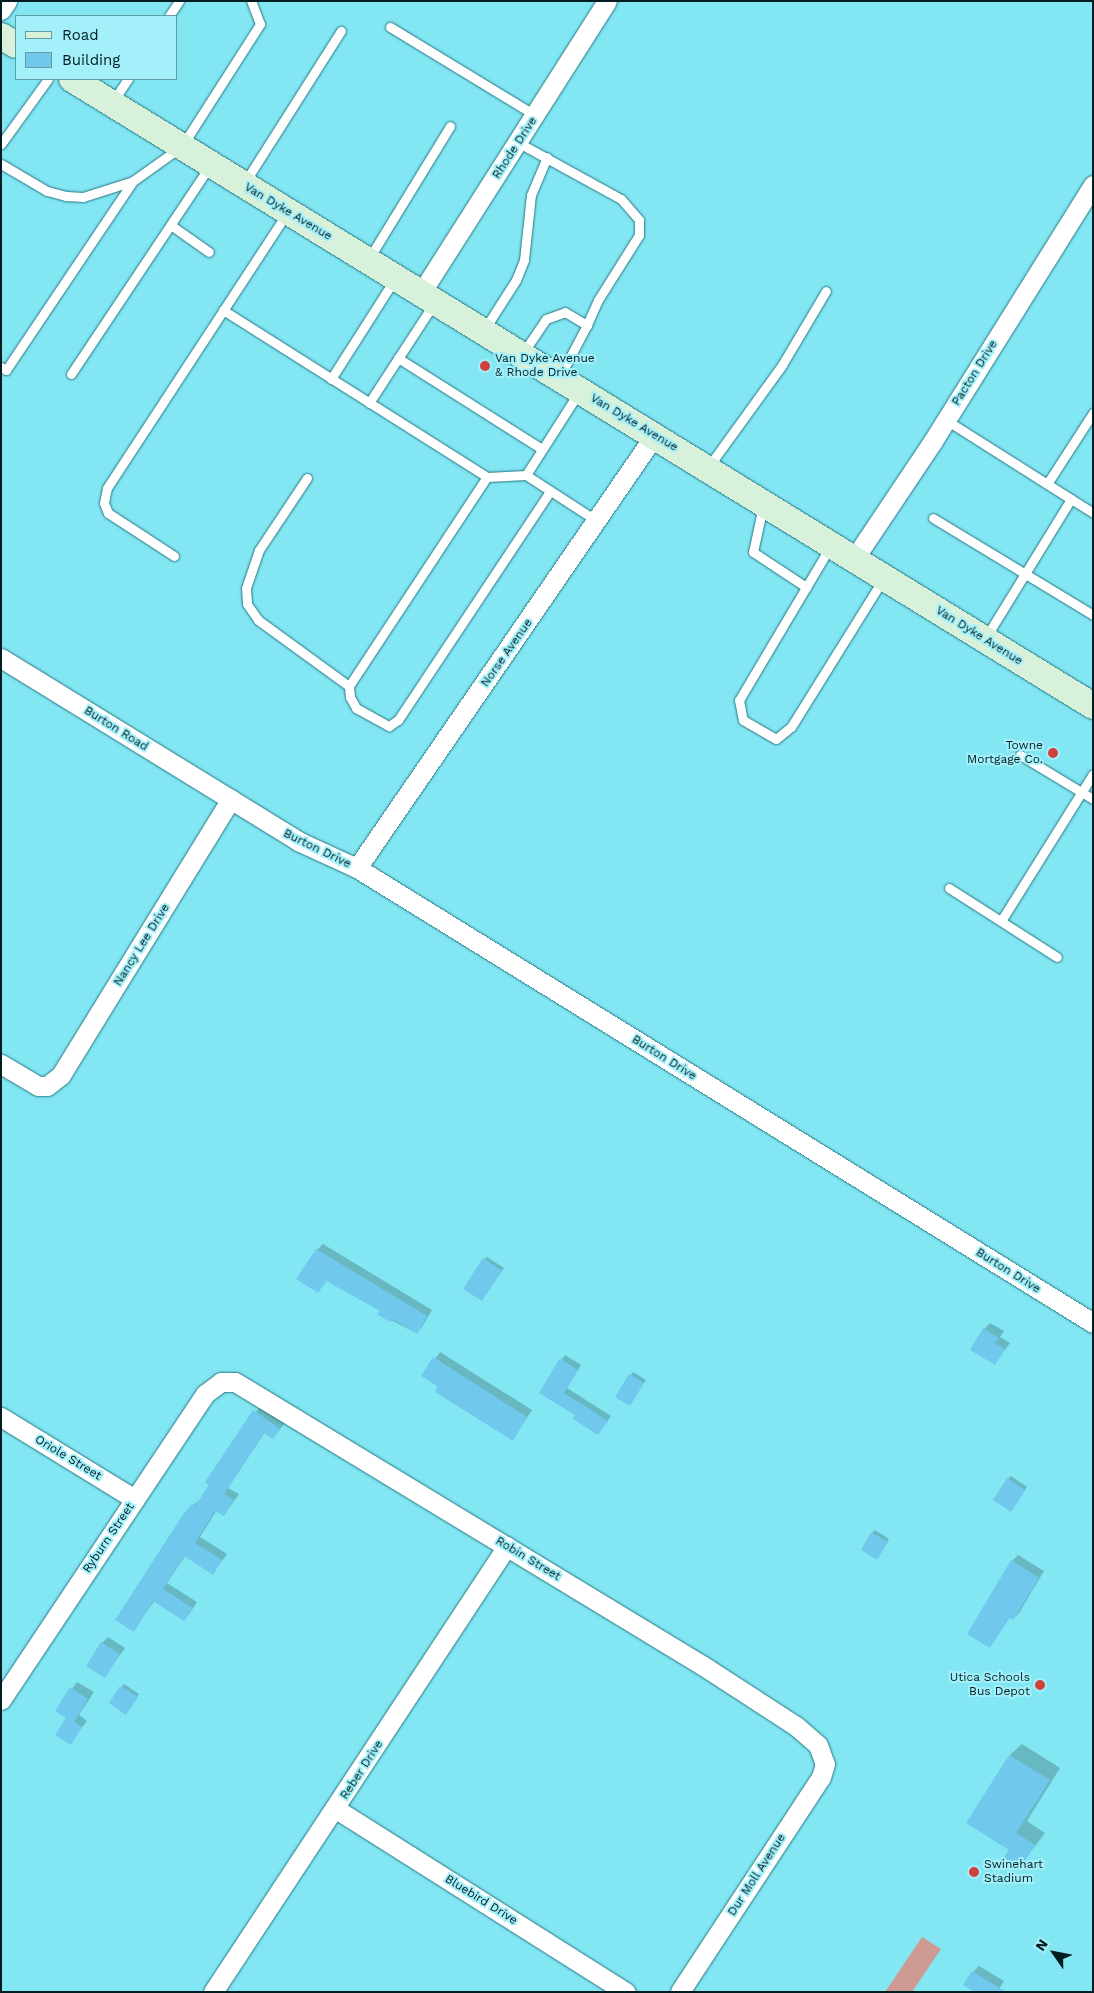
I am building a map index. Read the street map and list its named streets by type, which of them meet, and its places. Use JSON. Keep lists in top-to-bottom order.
{
  "streets": {
    "main road": ["Van Dyke Avenue"],
    "street": [
      "Rhode Drive",
      "Pacton Drive",
      "Norse Avenue",
      "Burton Road",
      "Burton Drive",
      "Nancy Lee Drive",
      "Oriole Street",
      "Ryburn Street",
      "Robin Street",
      "Reber Drive",
      "Dur Moll Avenue",
      "Bluebird Drive"
    ]
  },
  "crossings": [
    ["Rhode Drive", "Van Dyke Avenue"],
    ["Van Dyke Avenue", "Pacton Drive"],
    ["Van Dyke Avenue", "Norse Avenue"],
    ["Norse Avenue", "Burton Drive"],
    ["Burton Road", "Burton Drive"],
    ["Burton Road", "Nancy Lee Drive"],
    ["Burton Drive", "Nancy Lee Drive"],
    ["Oriole Street", "Ryburn Street"],
    ["Ryburn Street", "Robin Street"],
    ["Robin Street", "Reber Drive"],
    ["Robin Street", "Dur Moll Avenue"],
    ["Reber Drive", "Bluebird Drive"]
  ],
  "places": [
    "Van Dyke Avenue & Rhode Drive",
    "Towne Mortgage Co.",
    "Utica Schools Bus Depot",
    "Swinehart Stadium"
  ],
  "legend": ["Road", "Building"],
  "north": "top left"
}
